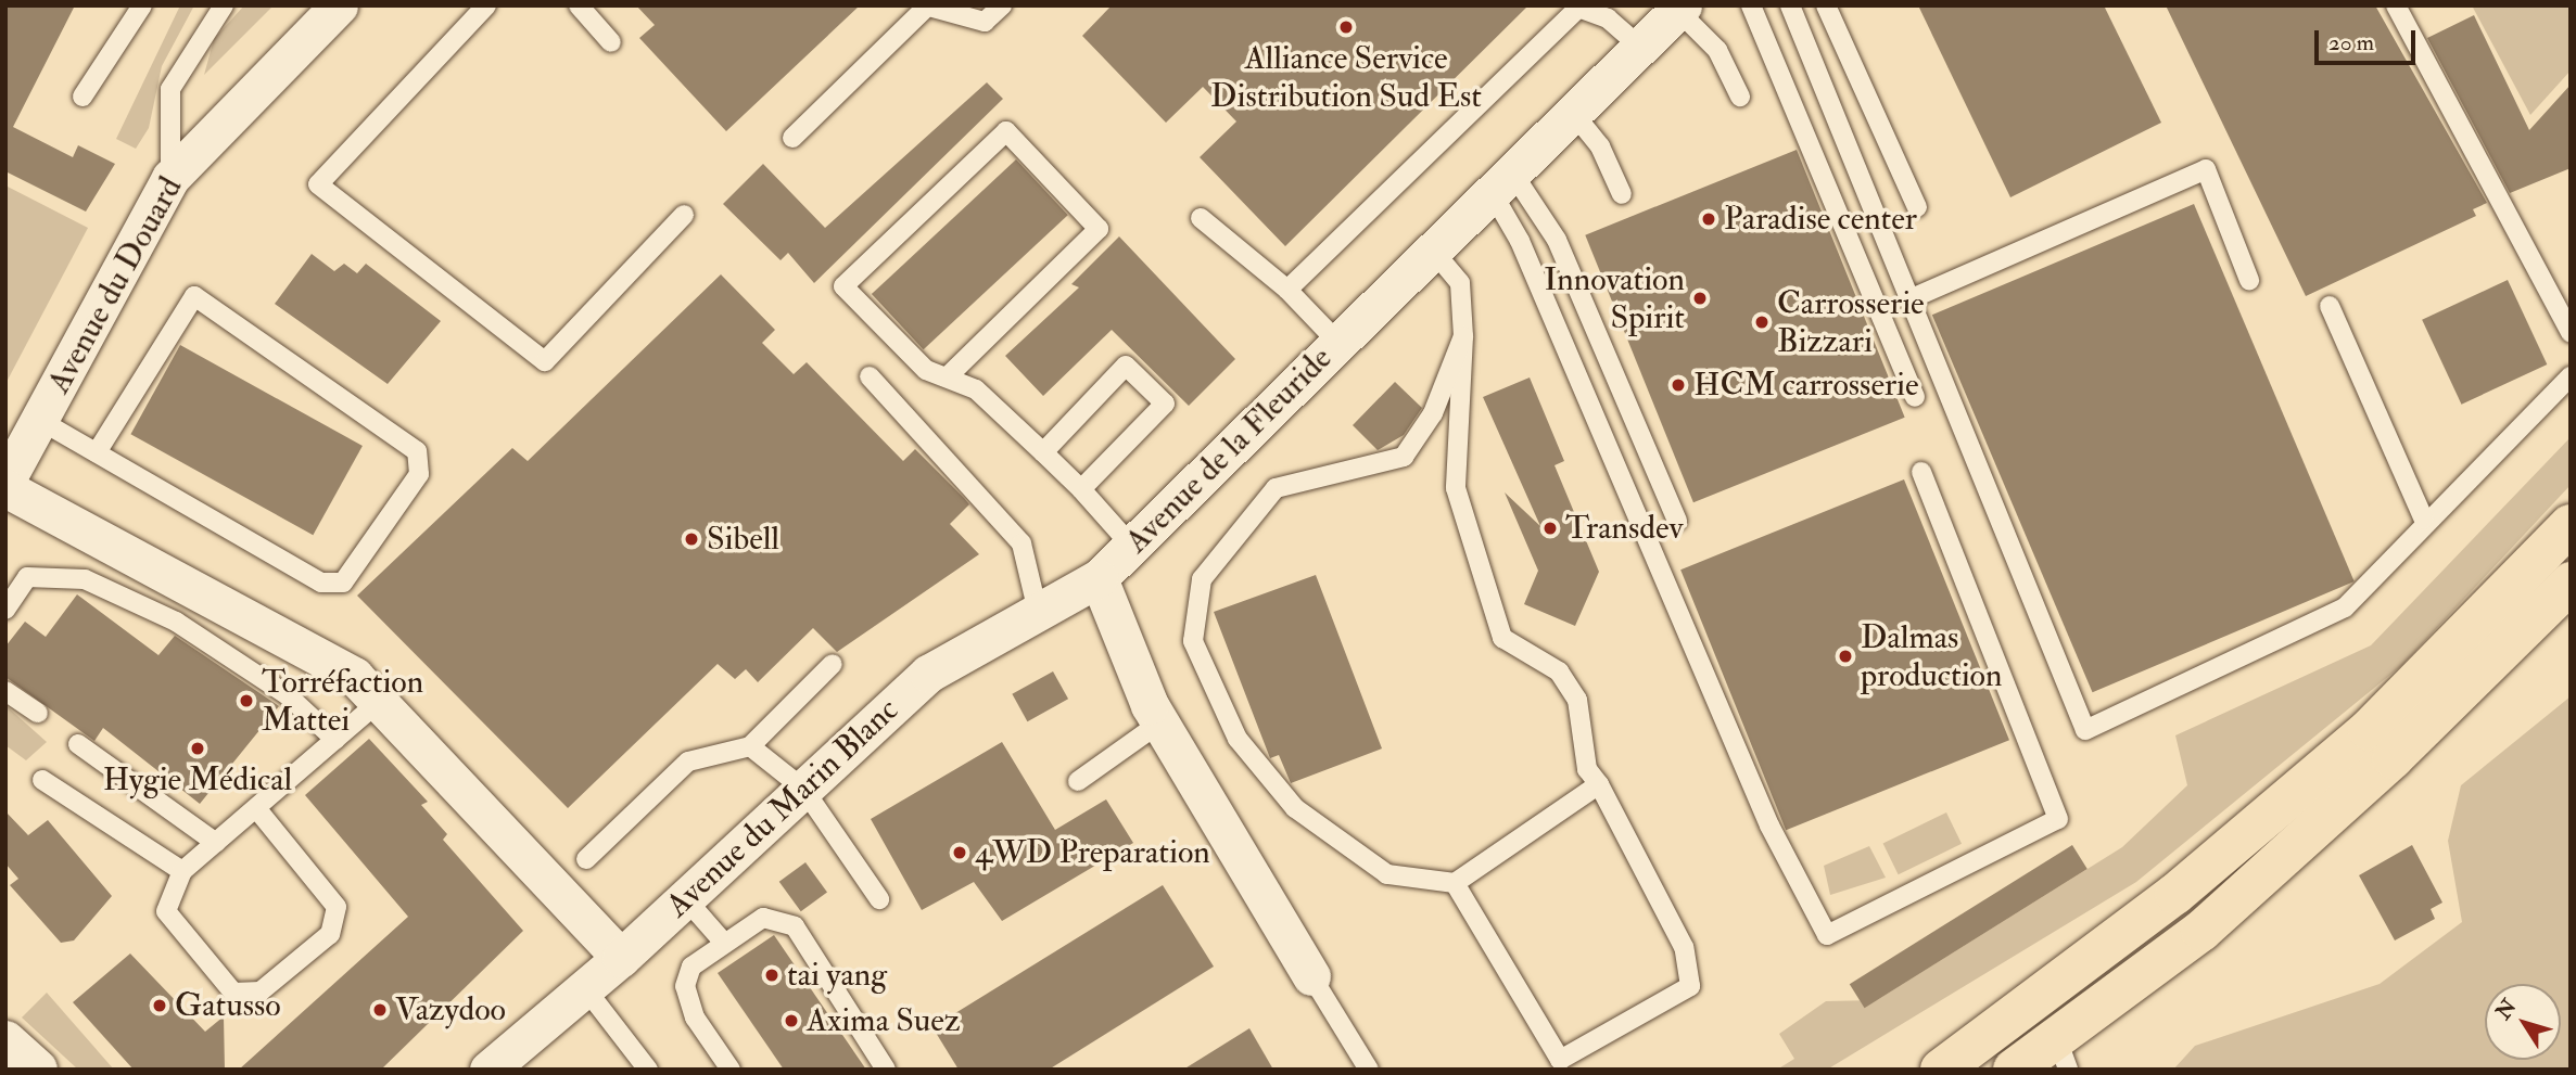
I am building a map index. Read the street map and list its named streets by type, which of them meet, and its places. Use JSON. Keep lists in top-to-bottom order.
{
  "streets": {
    "street": ["Avenue du Douard", "Avenue de la Fleuride", "Avenue du Marin Blanc"]
  },
  "crossings": [
    ["Avenue de la Fleuride", "Avenue du Marin Blanc"]
  ],
  "places": [
    "Alliance Service Distribution Sud Est",
    "Paradise center",
    "Innovation Spirit",
    "Carrosserie Bizzari",
    "HCM carrosserie",
    "Transdev",
    "Sibell",
    "Dalmas production",
    "Torréfaction Mattei",
    "Hygie Médical",
    "4WD Preparation",
    "tai yang",
    "Gatusso",
    "Vazydoo",
    "Axima Suez"
  ],
  "scale_bar": "20 m",
  "north": "top left"
}
